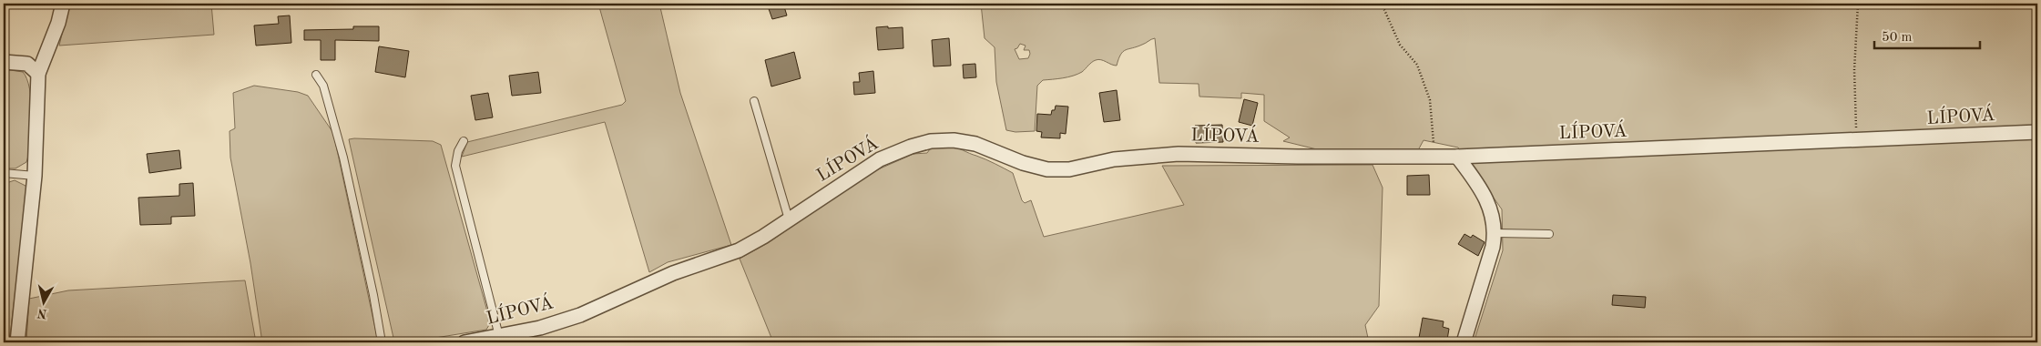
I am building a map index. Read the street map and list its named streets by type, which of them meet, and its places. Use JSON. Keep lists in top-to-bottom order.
{
  "streets": {
    "street": ["LÍPOVÁ"]
  },
  "scale_bar": "50 m",
  "north": "bottom"
}
